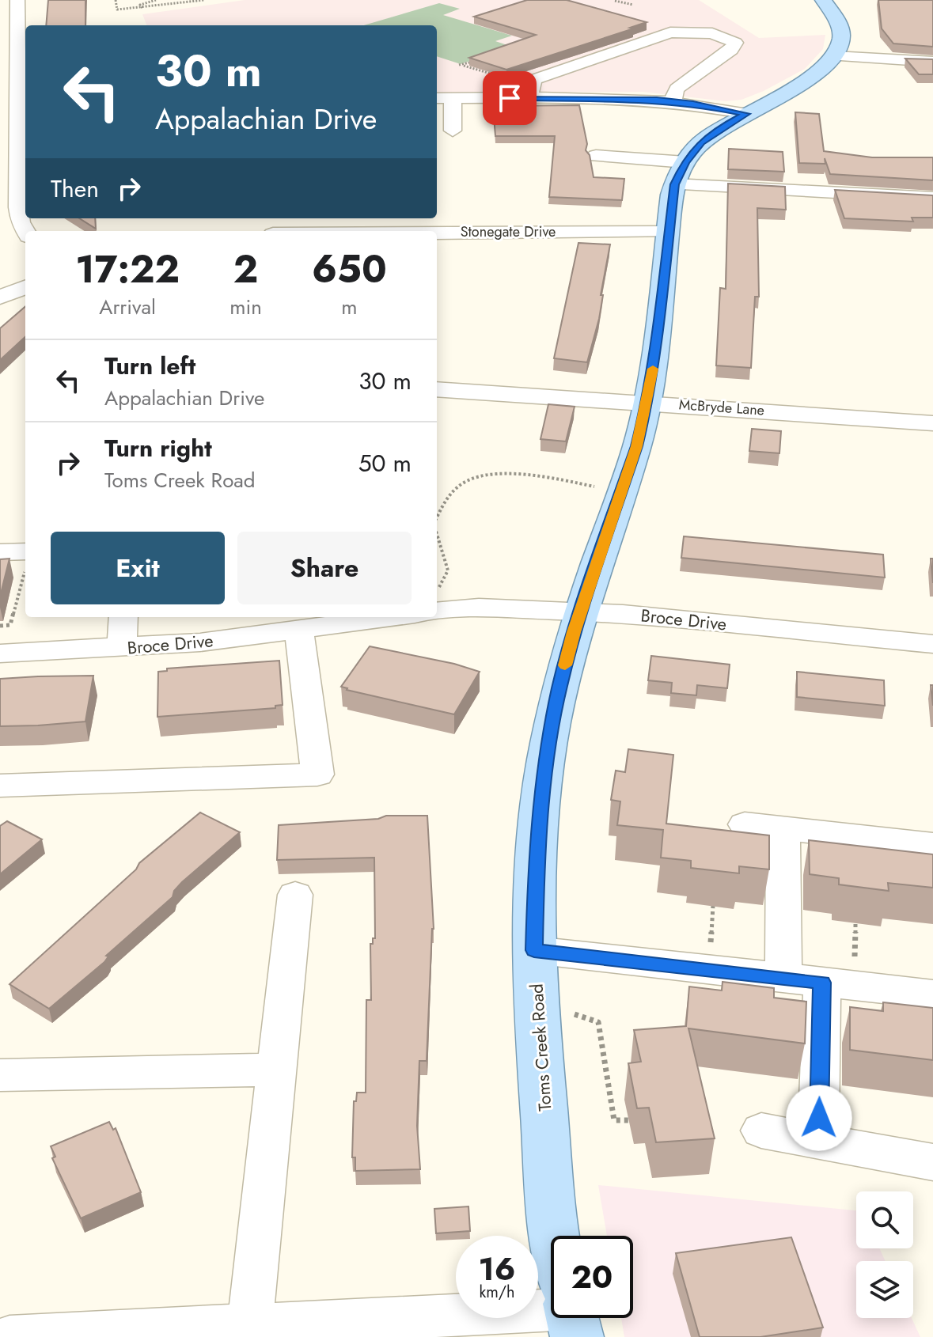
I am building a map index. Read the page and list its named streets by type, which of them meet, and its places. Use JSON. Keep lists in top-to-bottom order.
{
  "streets": {
    "main road": ["Toms Creek Road"],
    "street": ["Stonegate Drive", "McBryde Lane", "Broce Drive"]
  },
  "crossings": [
    ["Stonegate Drive", "Toms Creek Road"],
    ["McBryde Lane", "Toms Creek Road"],
    ["Broce Drive", "Toms Creek Road"]
  ],
  "page": {
    "turn": ["30 m", "Appalachian Drive"],
    "then": "Then",
    "eta": [
      "17:22",
      "Arrival",
      "2",
      "min",
      "650",
      "m"
    ],
    "list": [
      {
        "name": "Turn left",
        "note": "Appalachian Drive",
        "value": "30 m"
      },
      {
        "name": "Turn right",
        "note": "Toms Creek Road",
        "value": "50 m"
      }
    ],
    "buttons": ["Exit", "Share"],
    "speed": "16 km/h",
    "limit": "20"
  }
}
